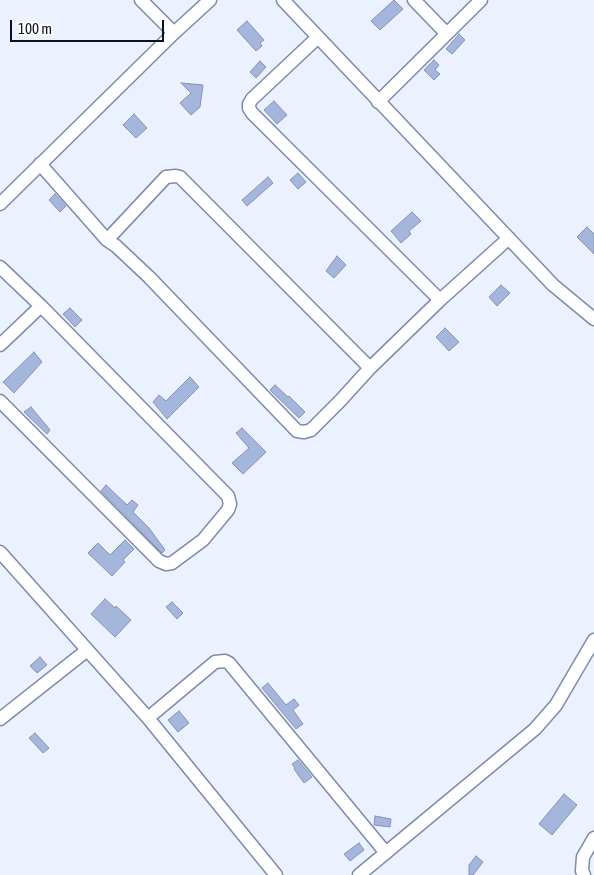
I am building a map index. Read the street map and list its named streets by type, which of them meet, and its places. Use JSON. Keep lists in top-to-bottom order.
{
  "scale_bar": "100 m"
}
